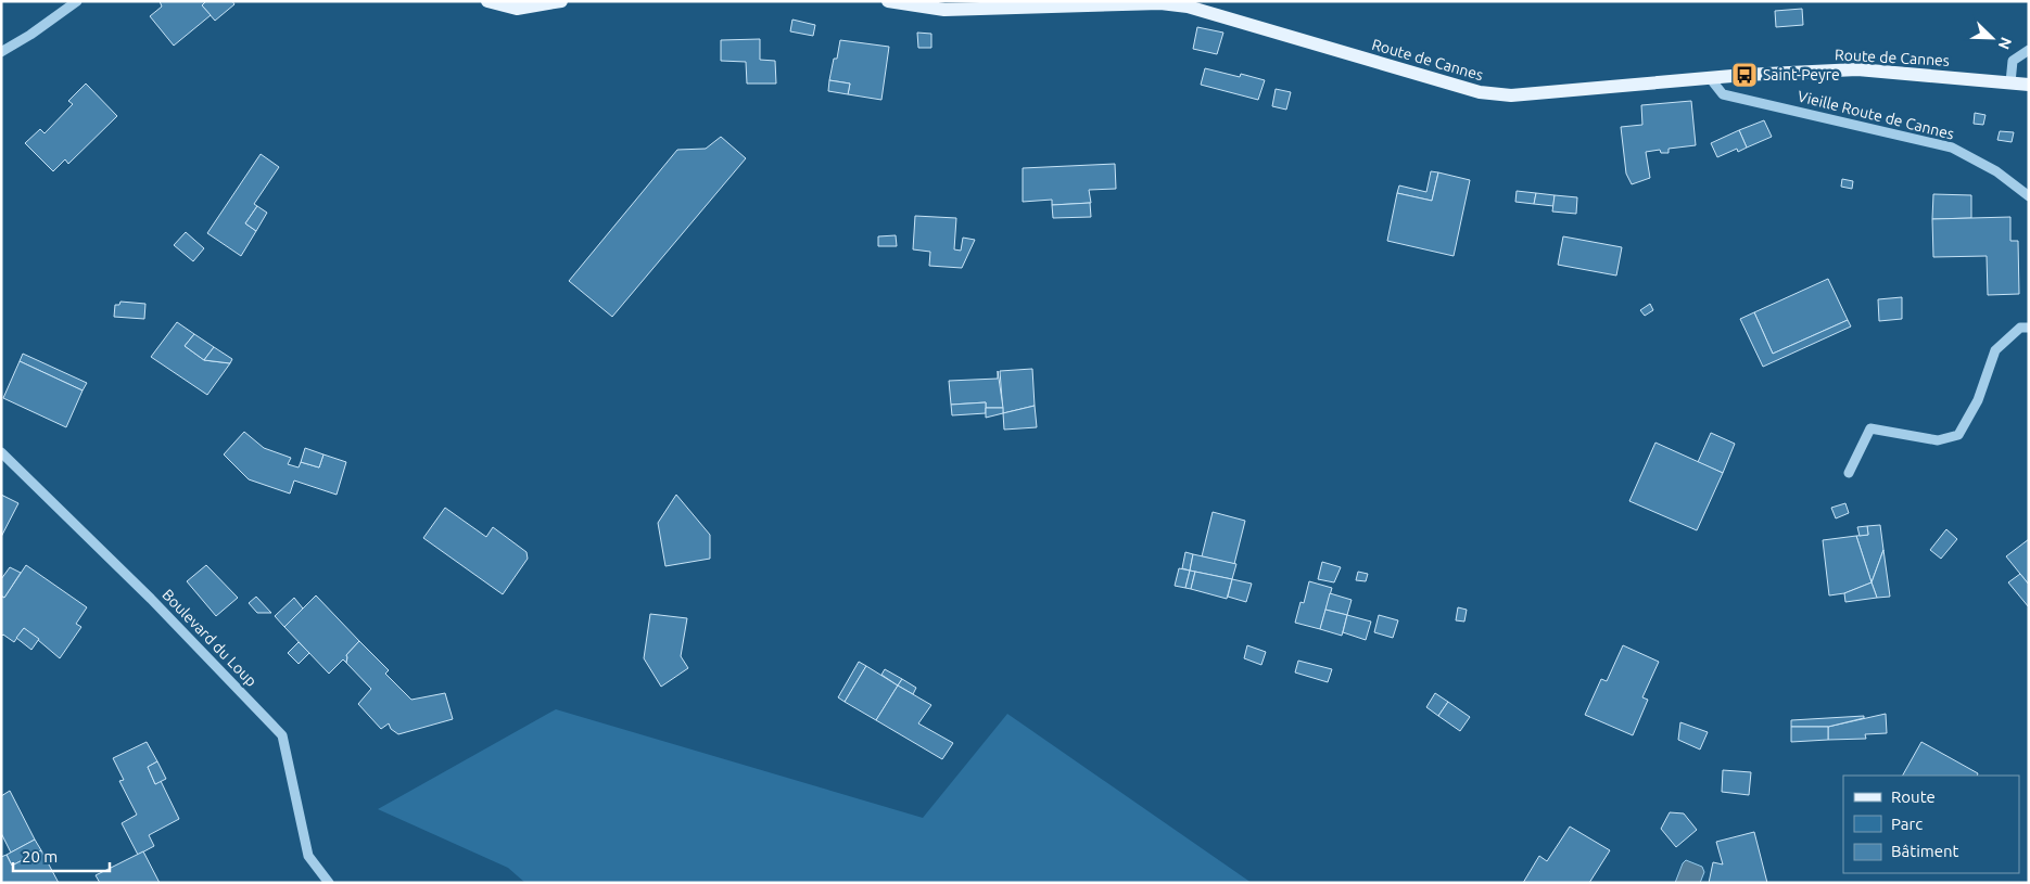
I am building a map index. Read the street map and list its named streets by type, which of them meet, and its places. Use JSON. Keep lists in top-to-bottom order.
{
  "streets": {
    "main road": ["Route de Cannes"],
    "street": ["Vieille Route de Cannes", "Boulevard du Loup"]
  },
  "crossings": [
    ["Route de Cannes", "Vieille Route de Cannes"]
  ],
  "places": {
    "bus stop": ["Saint-Peyre"]
  },
  "legend": ["Route", "Parc", "Bâtiment"],
  "scale_bar": "20 m",
  "north": "bottom right"
}
